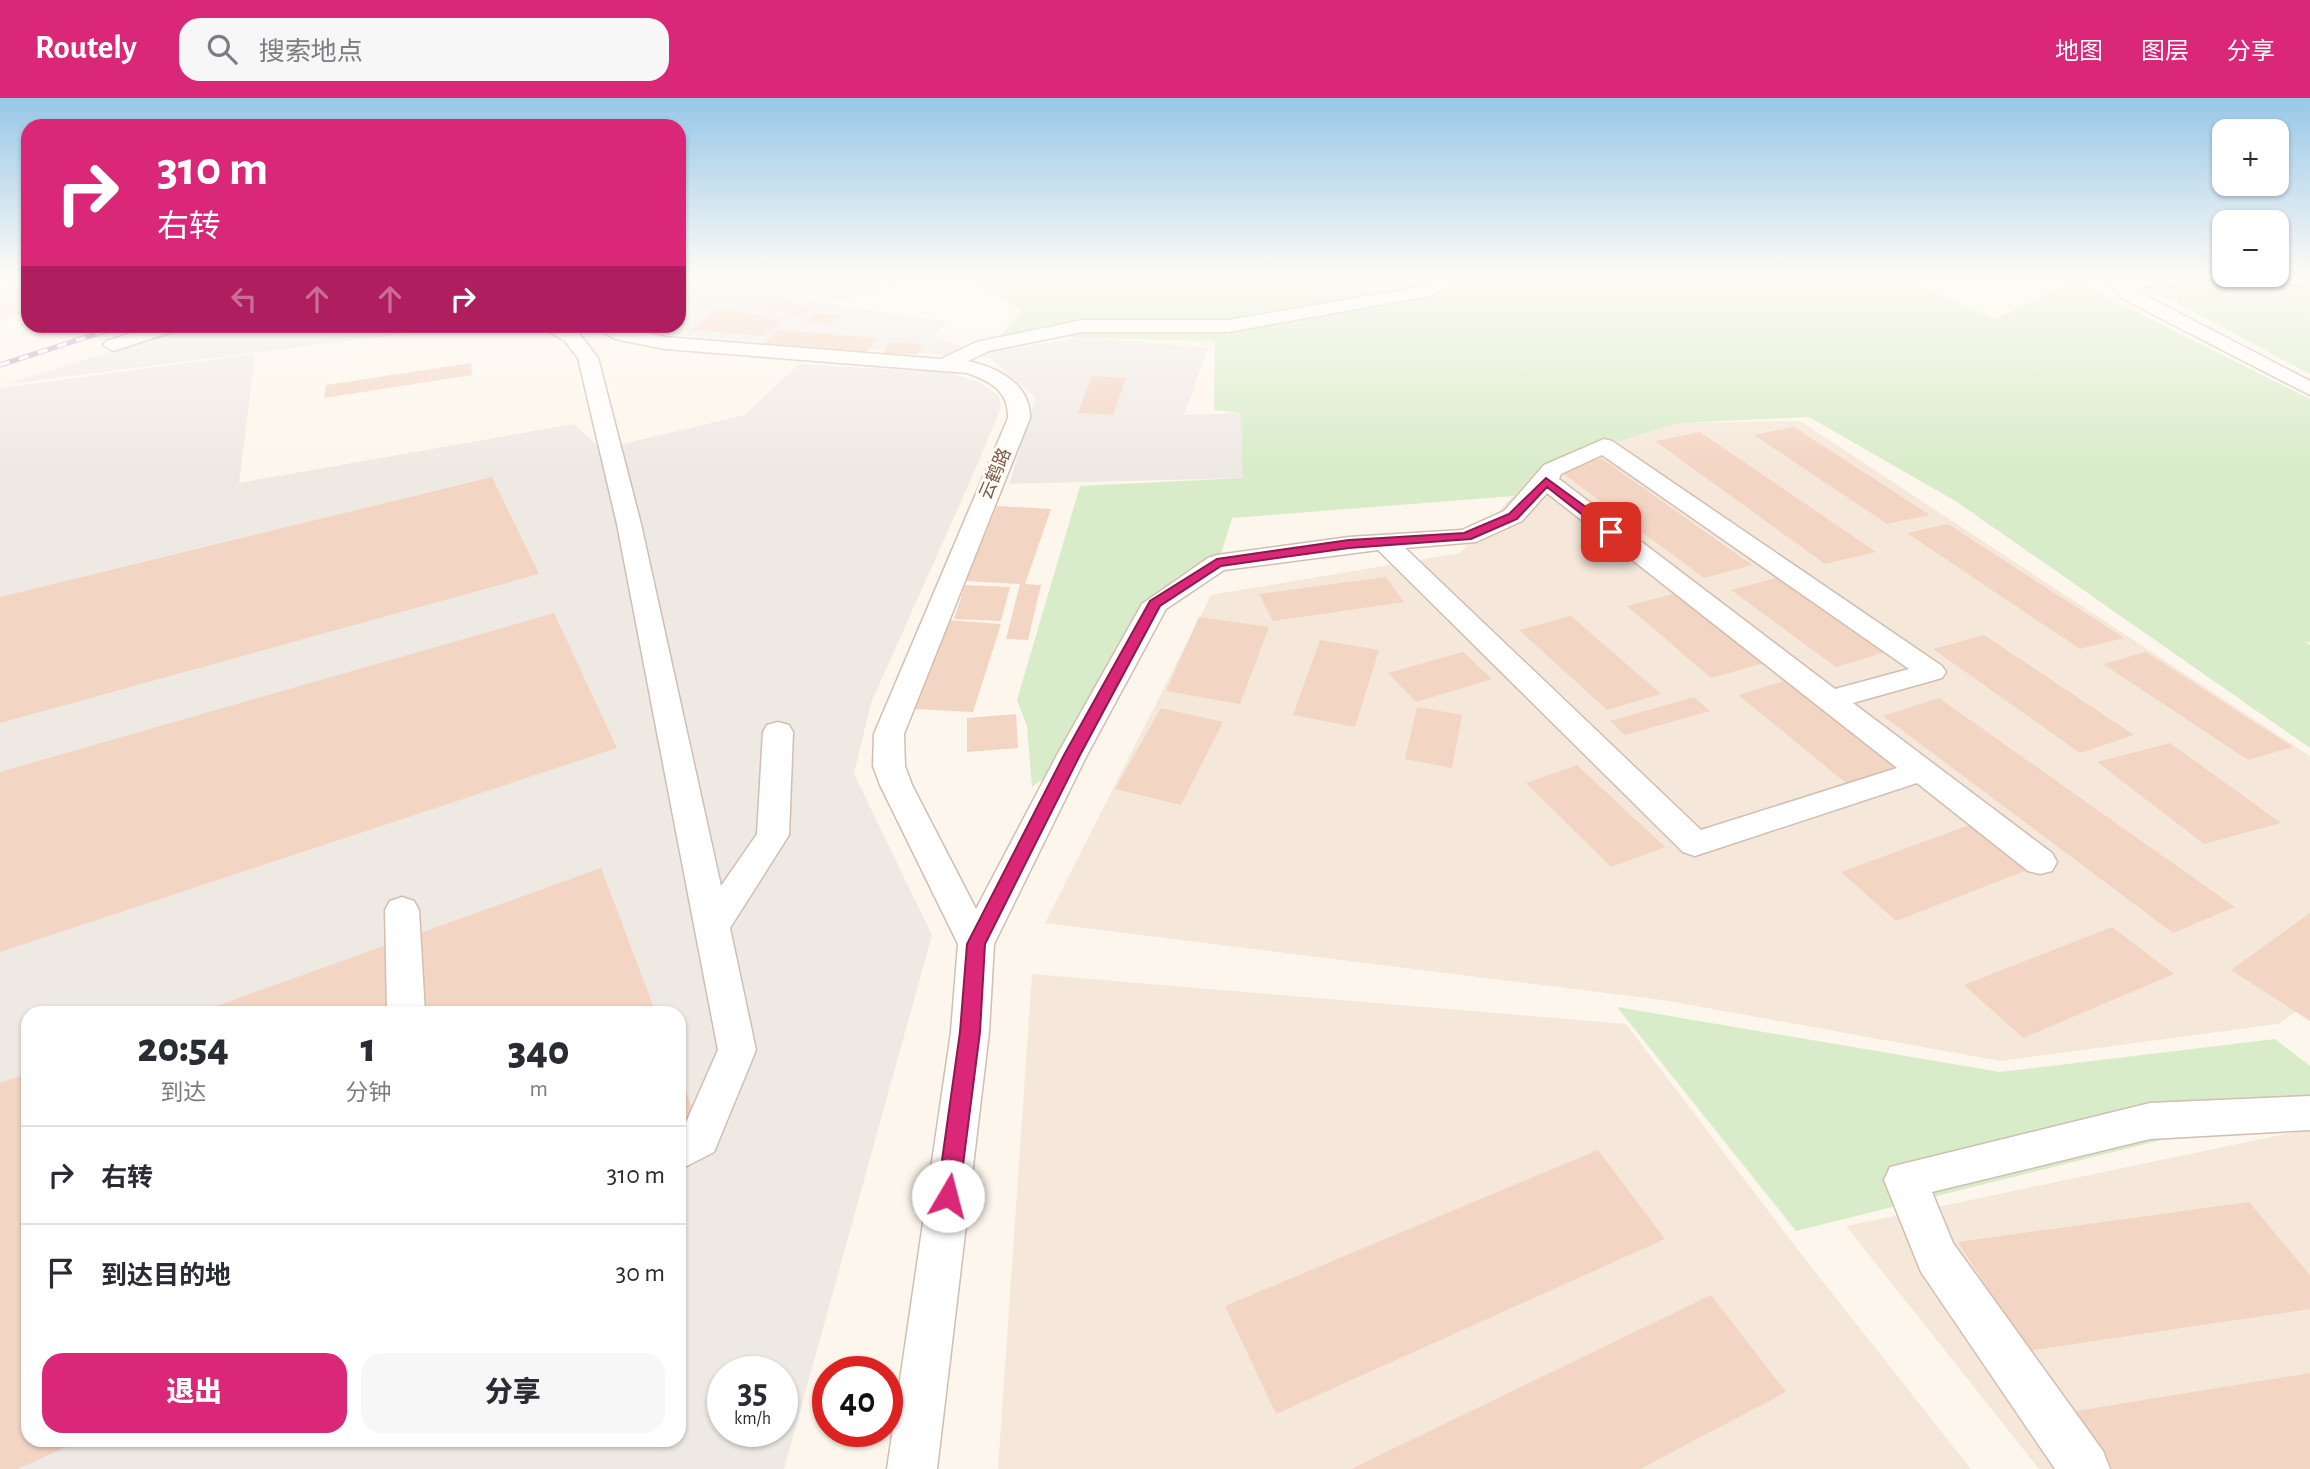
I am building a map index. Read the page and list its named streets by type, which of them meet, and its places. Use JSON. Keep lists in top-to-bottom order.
{
  "streets": {
    "street": ["云鹤路"]
  },
  "page": {
    "header": "Routely",
    "search": "搜索地点",
    "nav": ["地图", "图层", "分享"],
    "map_buttons": ["+", "−"],
    "turn": ["310 m", "右转"],
    "eta": [
      "20:54",
      "到达",
      "1",
      "分钟",
      "340",
      "m"
    ],
    "list": [
      {
        "name": "右转",
        "value": "310 m"
      },
      {
        "name": "到达目的地",
        "value": "30 m"
      }
    ],
    "buttons": ["退出", "分享"],
    "speed": "35 km/h",
    "limit": "40"
  }
}
